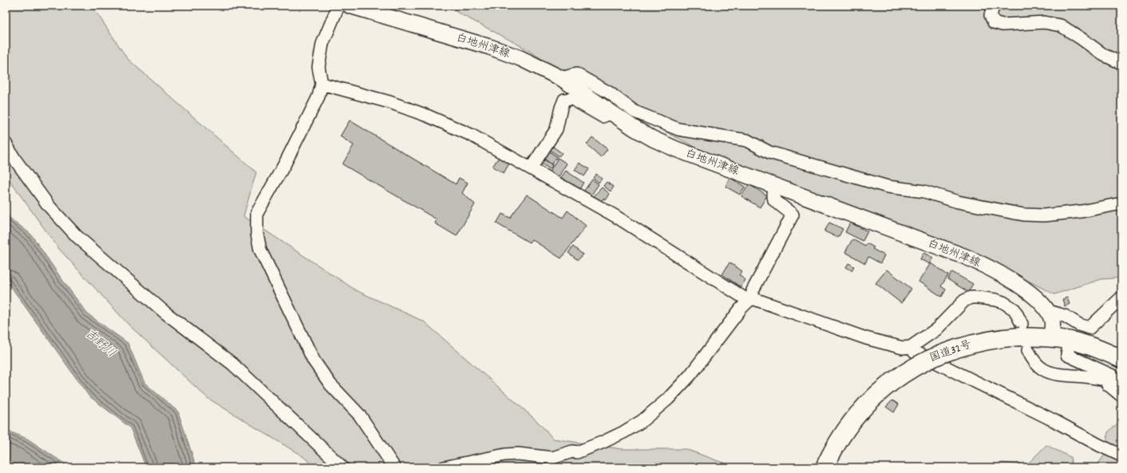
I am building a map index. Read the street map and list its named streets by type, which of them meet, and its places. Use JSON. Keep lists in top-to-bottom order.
{
  "streets": {
    "highway": ["国道32号"],
    "main road": ["白地州津線"]
  },
  "water": ["吉野川"]
}
